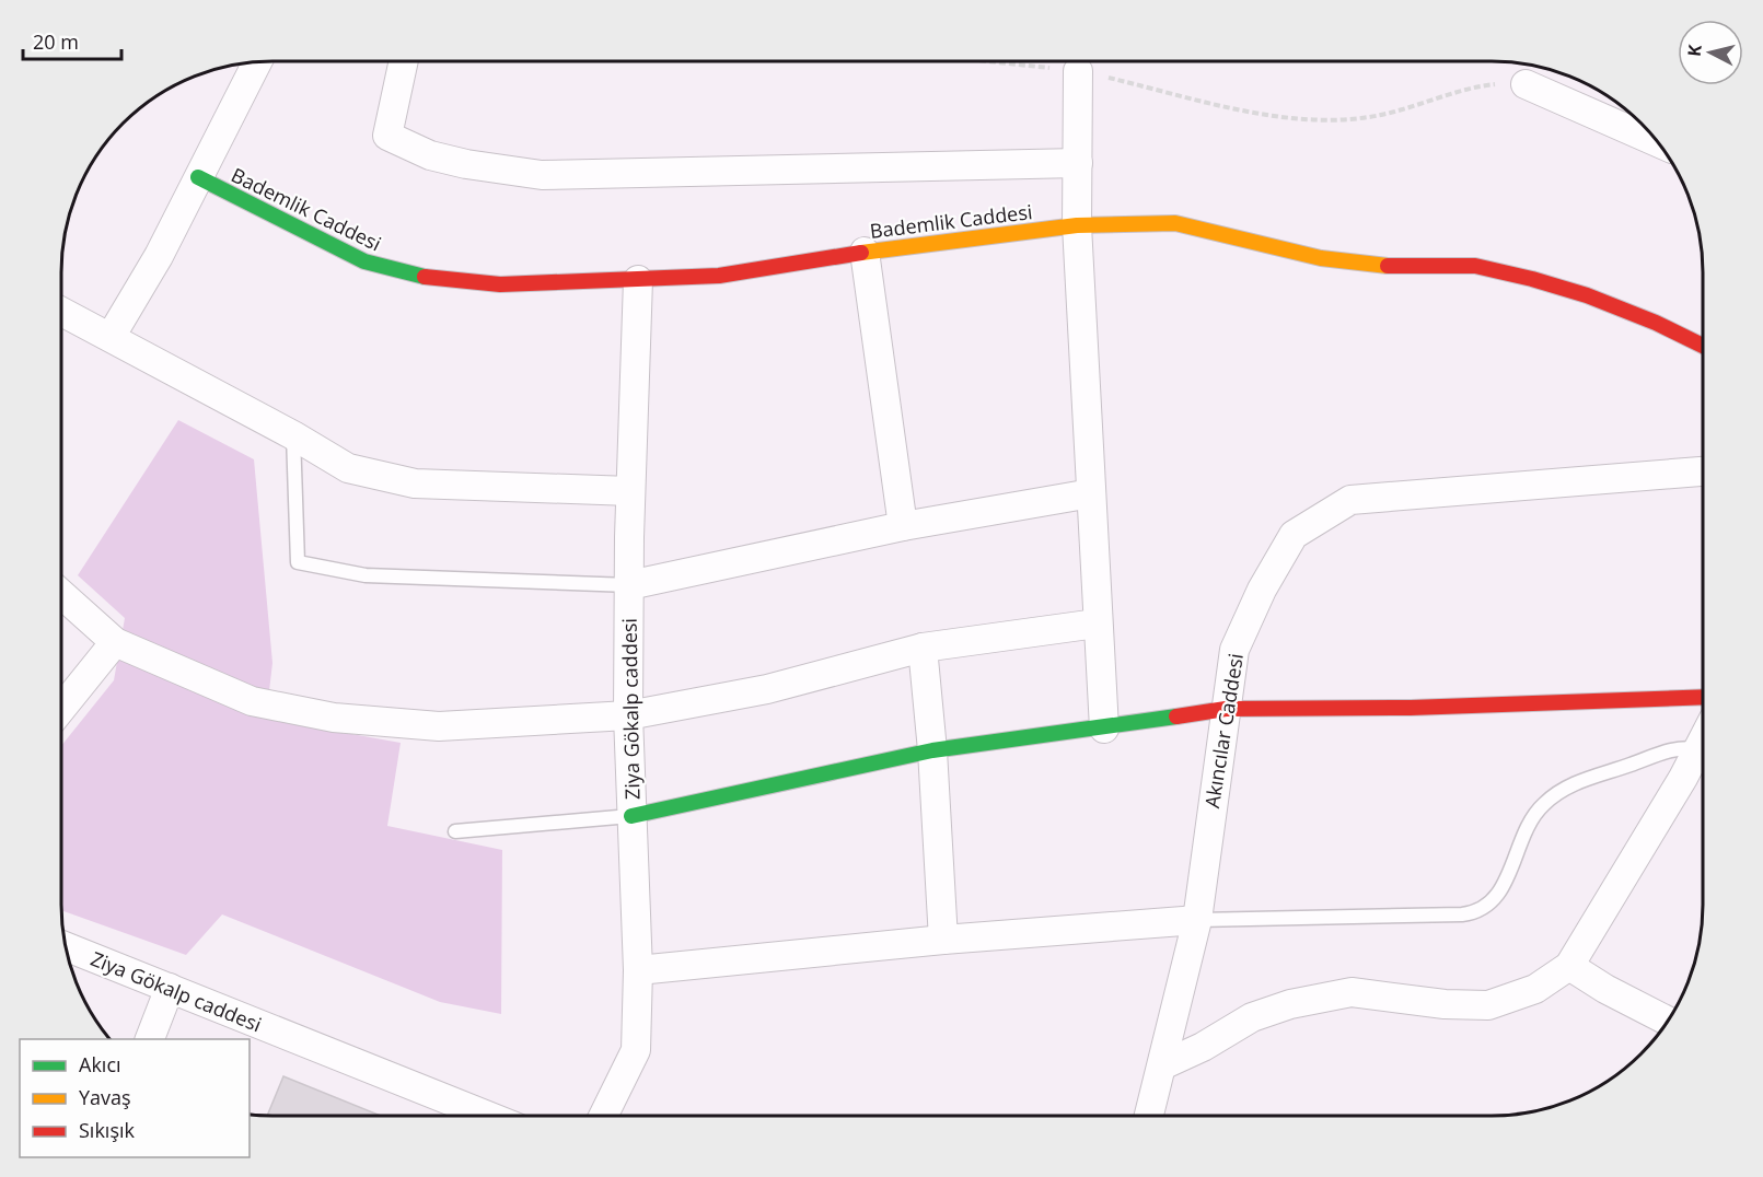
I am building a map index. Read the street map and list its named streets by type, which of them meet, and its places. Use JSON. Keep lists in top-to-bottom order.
{
  "streets": {
    "street": ["Bademlik Caddesi", "Ziya Gökalp caddesi", "Akıncılar Caddesi"]
  },
  "crossings": [
    ["Bademlik Caddesi", "Ziya Gökalp caddesi"]
  ],
  "legend": ["Akıcı", "Yavaş", "Sıkışık"],
  "scale_bar": "20 m",
  "north": "left"
}
